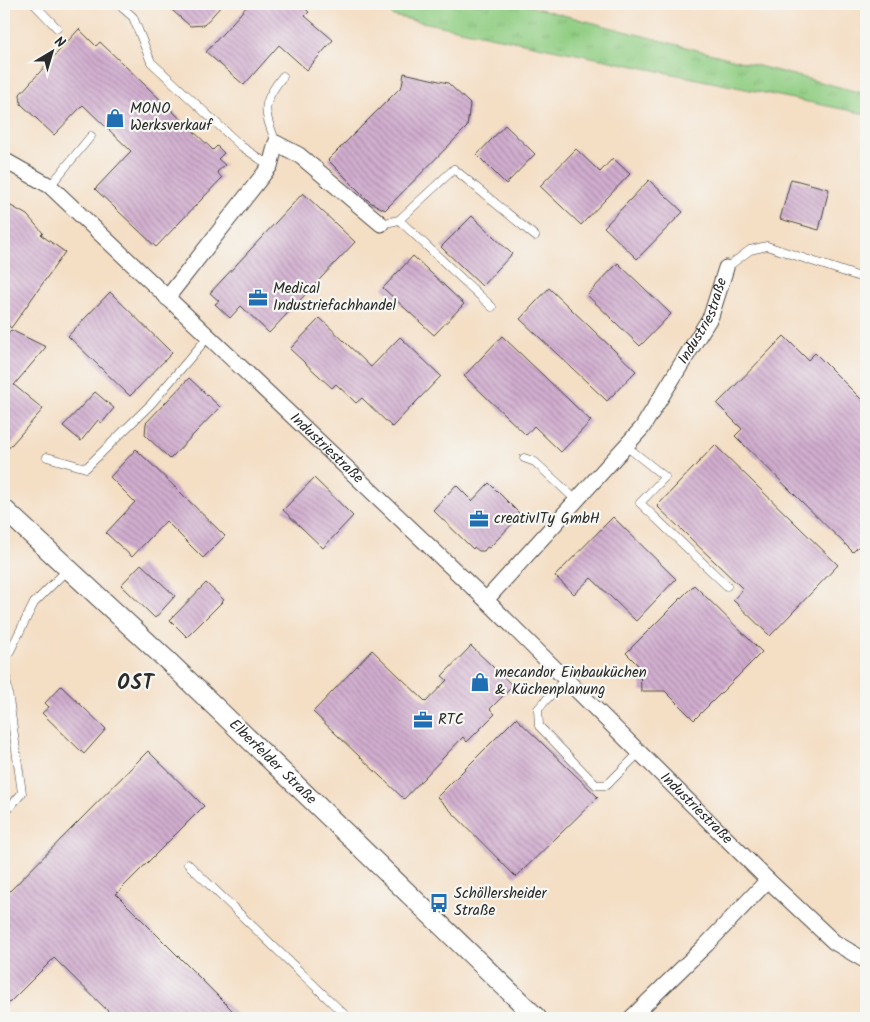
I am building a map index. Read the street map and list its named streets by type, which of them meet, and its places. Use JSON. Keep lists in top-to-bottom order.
{
  "streets": {
    "street": ["Industriestraße", "Elberfelder Straße"]
  },
  "districts": ["OST"],
  "places": {
    "shop": ["MONO Werksverkauf", "mecandor Einbauküchen & Küchenplanung"],
    "office": ["Medical Industriefachhandel", "creativITy GmbH", "RTC"],
    "bus stop": ["Schöllersheider Straße"]
  },
  "north": "top right"
}
